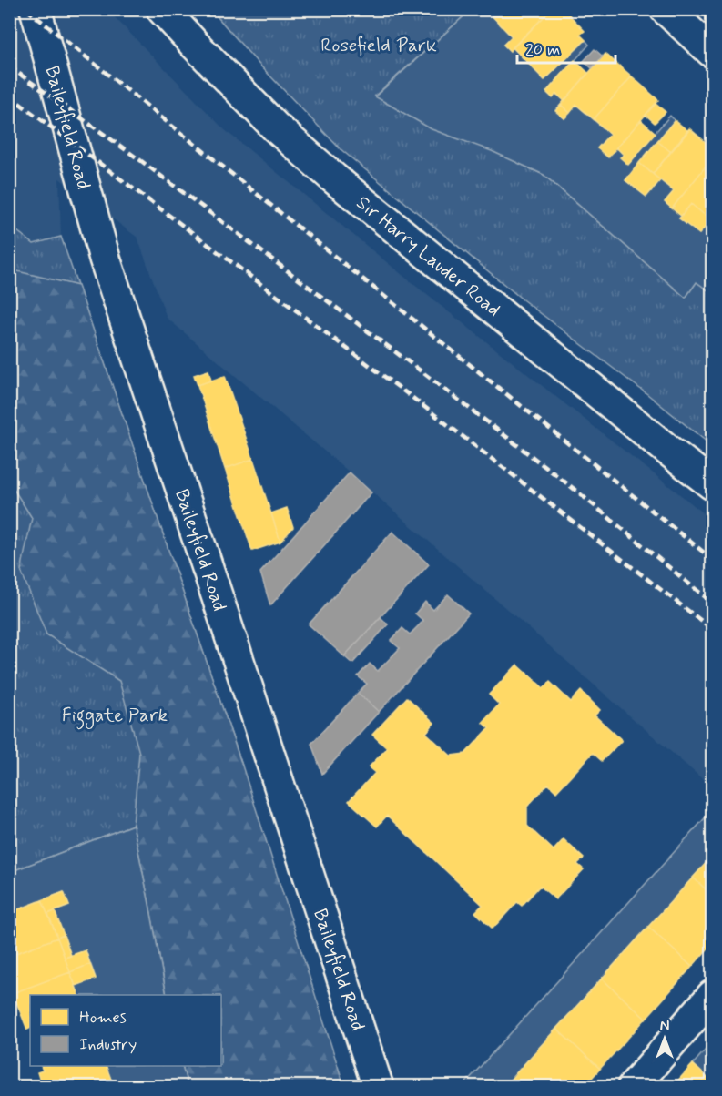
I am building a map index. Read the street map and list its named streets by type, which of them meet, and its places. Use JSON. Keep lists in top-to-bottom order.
{
  "streets": {
    "main road": ["Baileyfield Road", "Sir Harry Lauder Road"]
  },
  "parks": ["Rosefield Park", "Figgate Park"],
  "legend": ["Homes", "Industry"],
  "scale_bar": "20 m",
  "north": "top"
}
